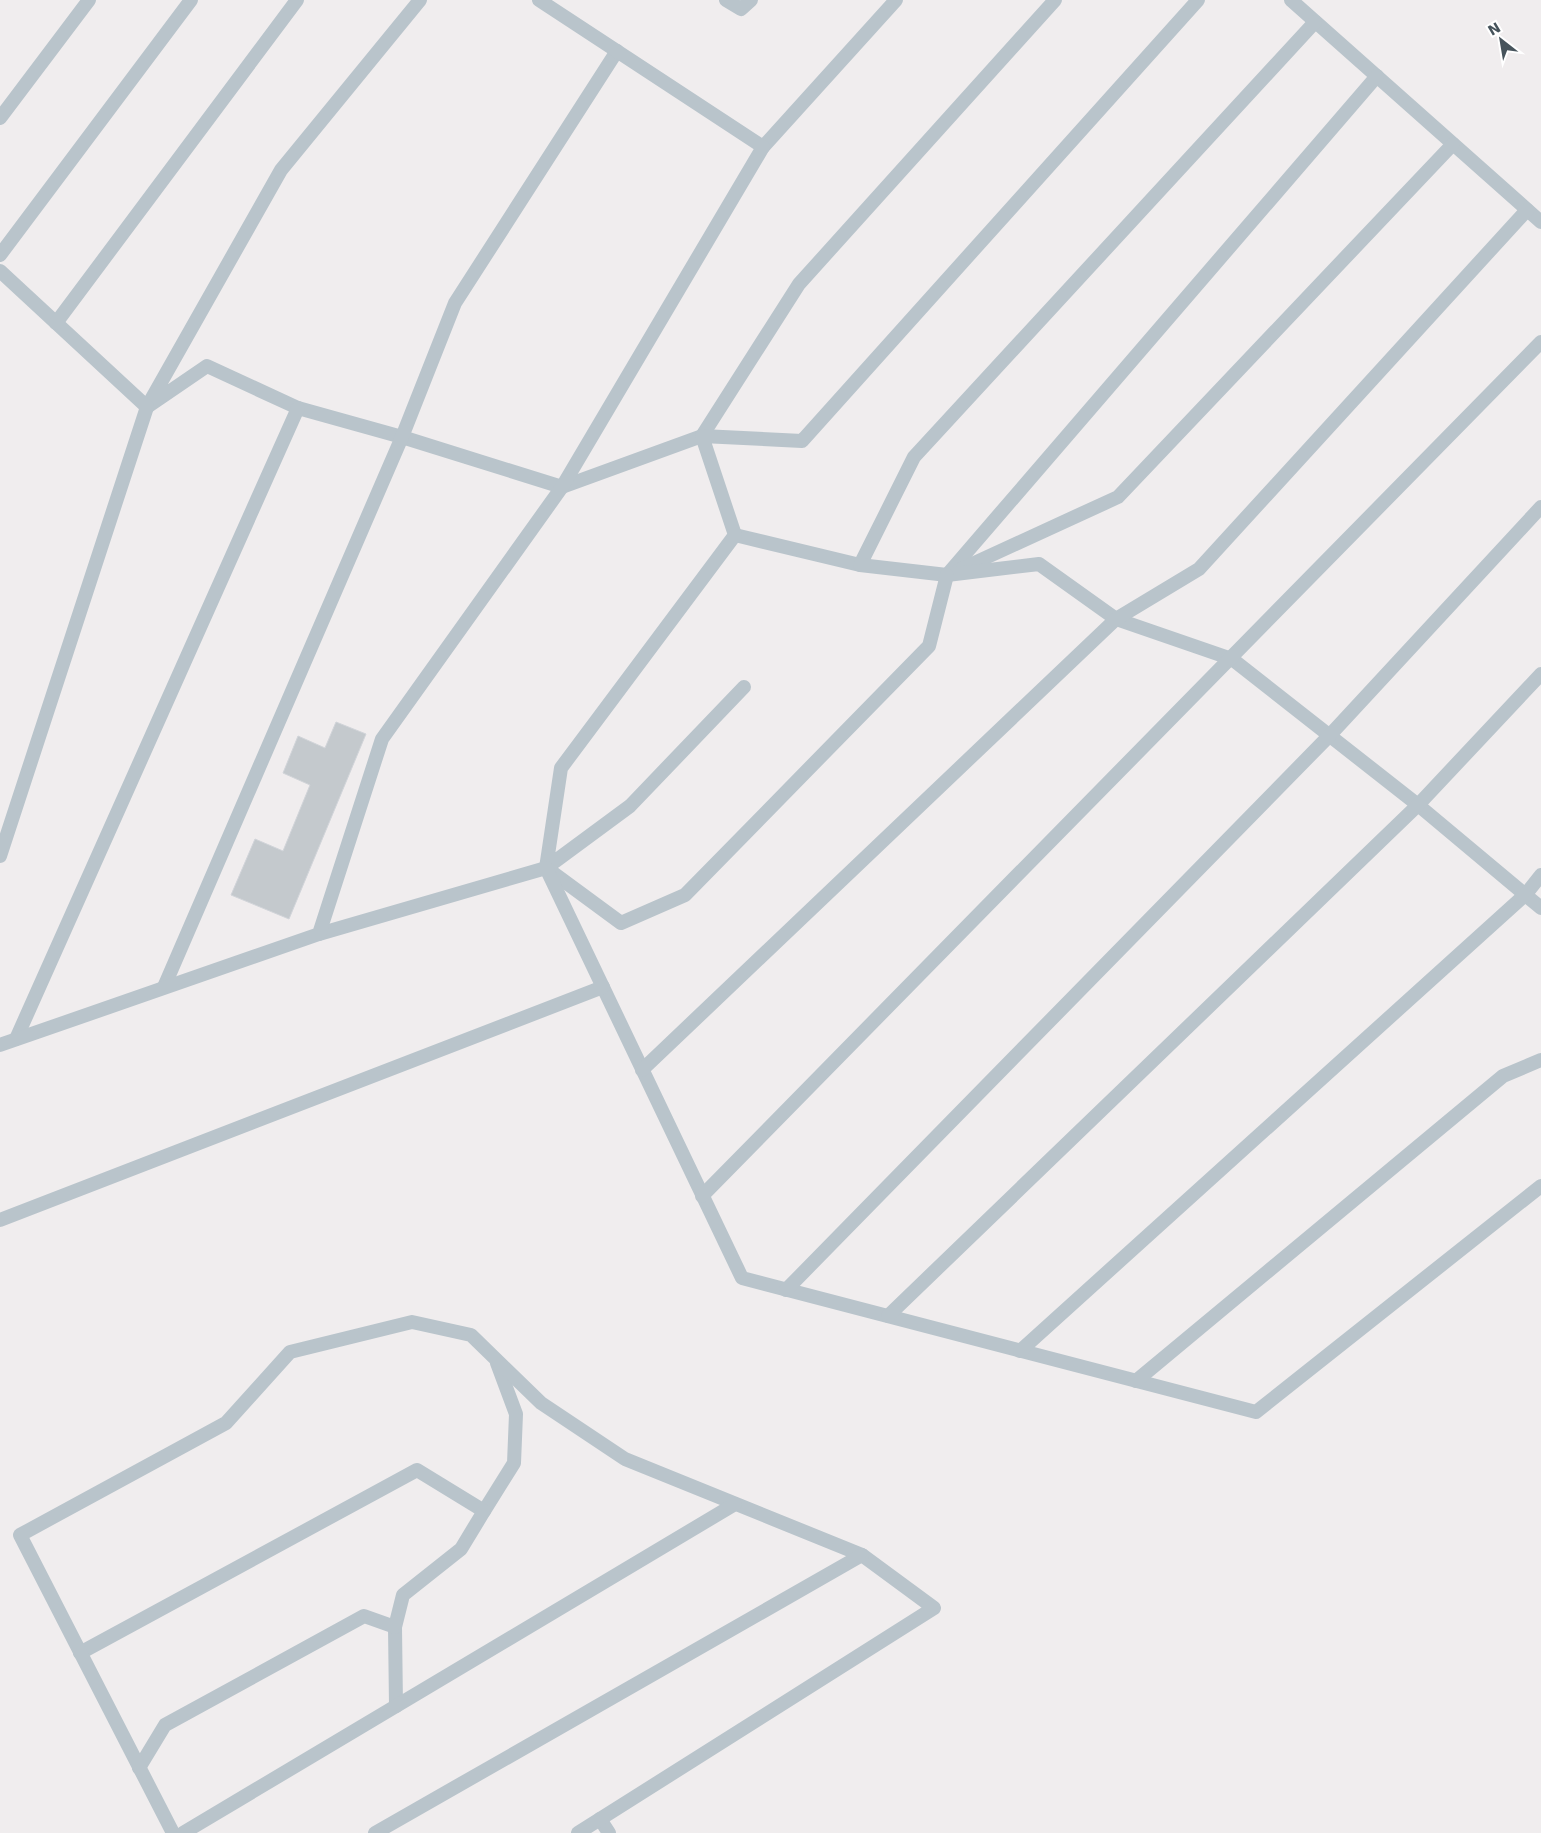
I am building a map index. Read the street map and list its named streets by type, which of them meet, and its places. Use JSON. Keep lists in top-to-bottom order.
{
  "north": "top left"
}
